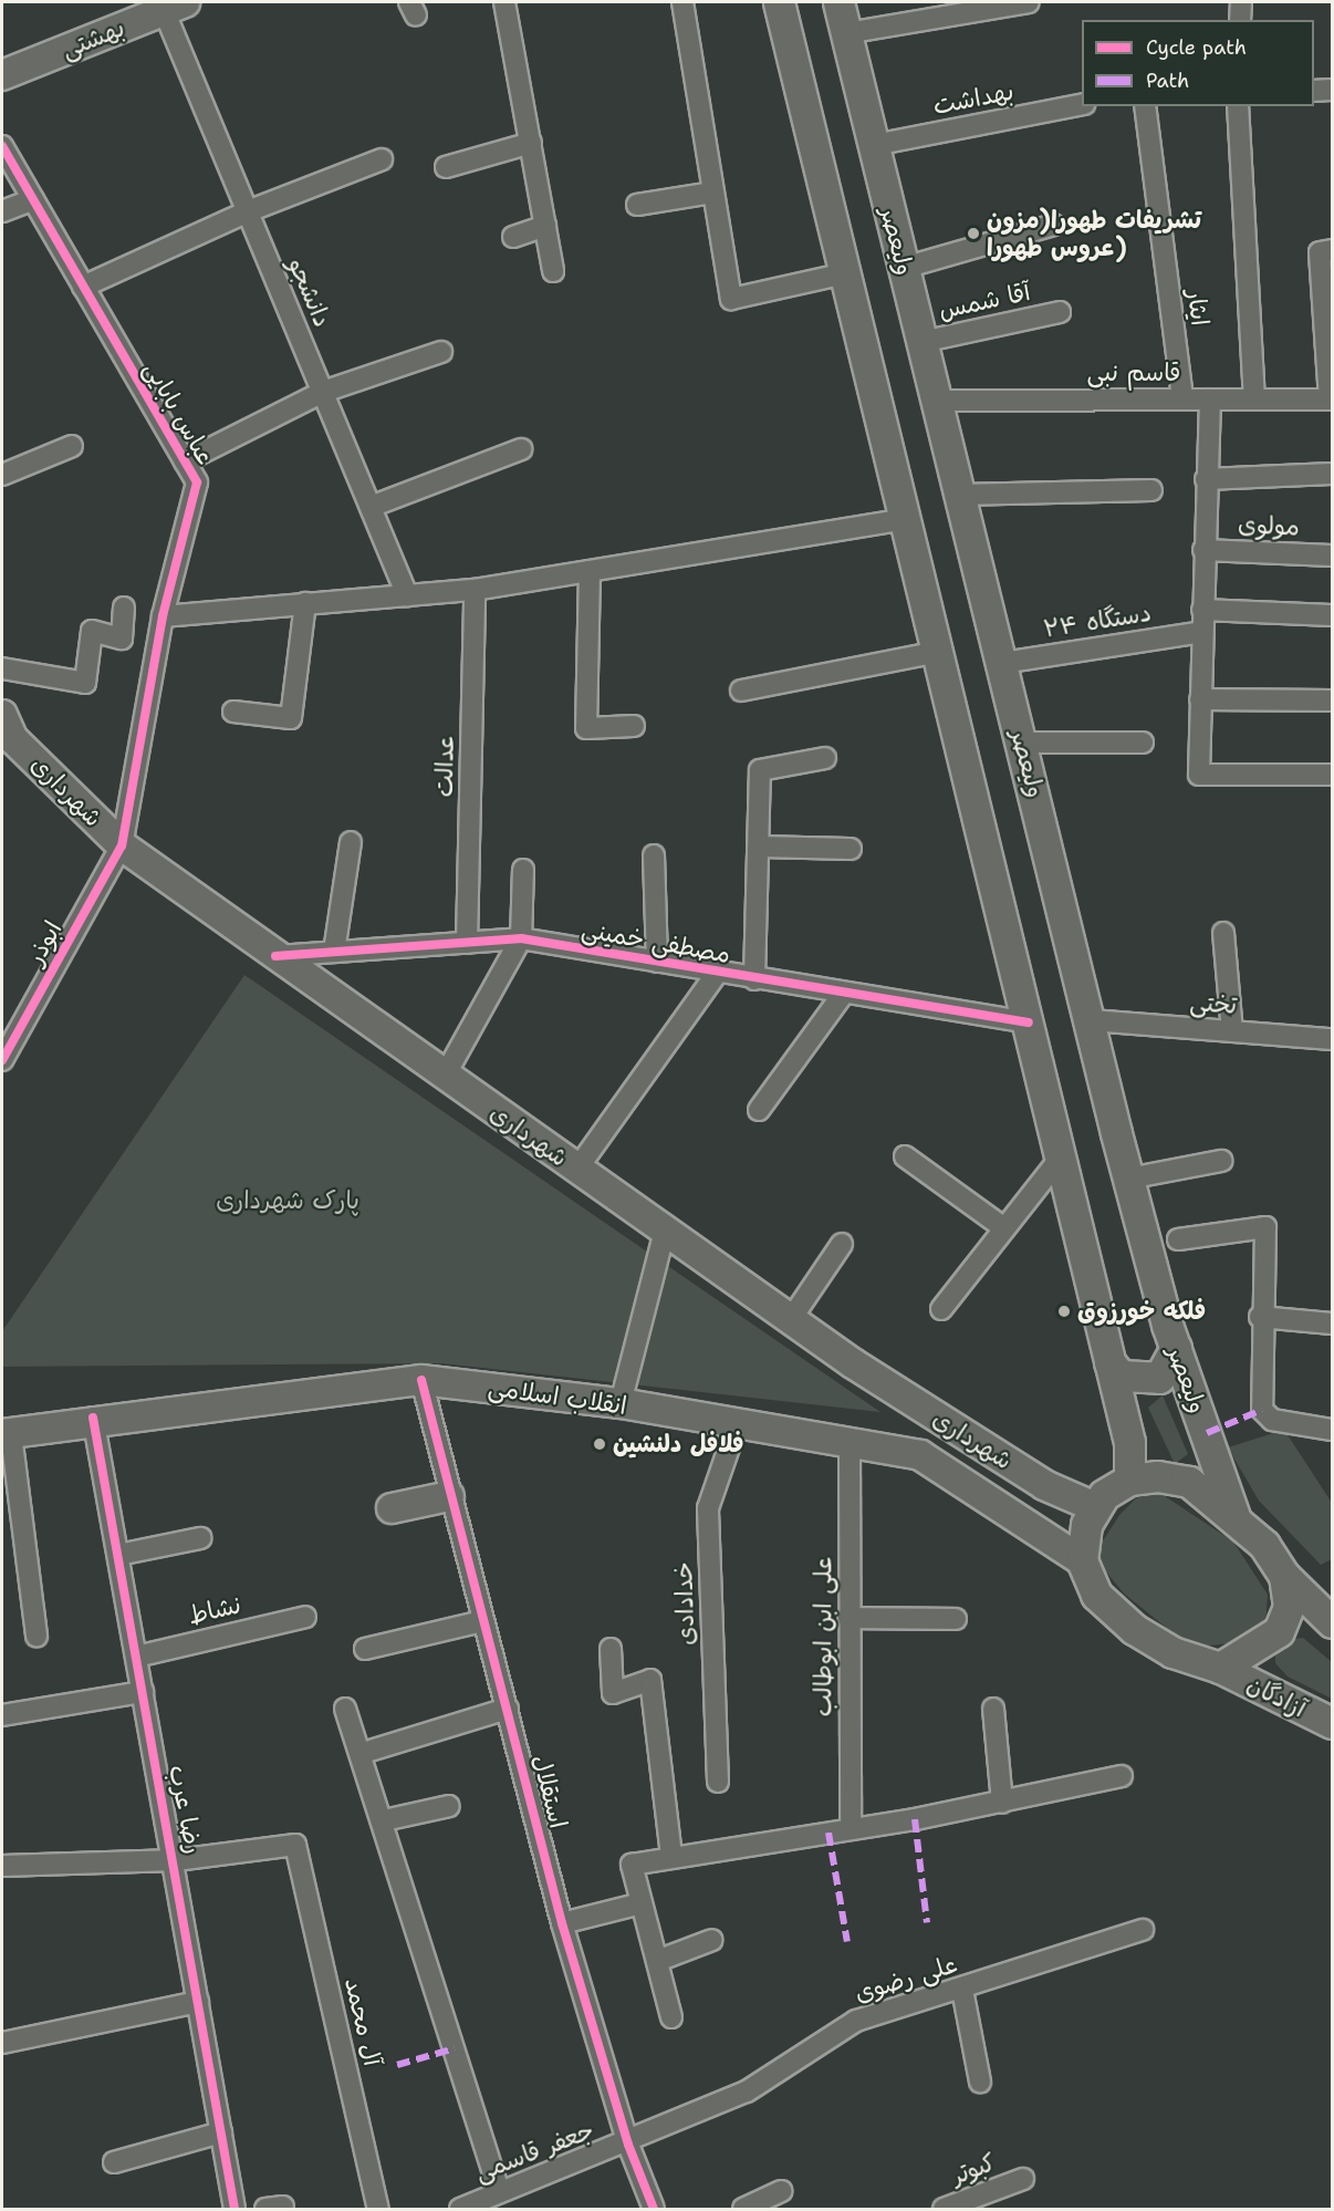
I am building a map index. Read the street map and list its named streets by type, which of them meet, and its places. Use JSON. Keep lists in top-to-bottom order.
{
  "streets": {
    "main road": [
      "بهشتی",
      "ولیعصر",
      "شهرداری",
      "انقلاب اسلامی",
      "آزادگان"
    ],
    "street": [
      "بهداشت",
      "دانشجو",
      "آقا شمس",
      "ایثار",
      "قاسم نبی",
      "عباس بابایی",
      "مولوی",
      "۲۴ دستگاه",
      "عدالت",
      "مصطفی خمینی",
      "ابوذر",
      "تختی",
      "خدادادی",
      "نشاط",
      "علی ابن ابوطالب",
      "استقلال",
      "رضا عرب",
      "علی رضوی",
      "آل محمد",
      "جعفر قاسمی",
      "کبوتر"
    ]
  },
  "crossings": [
    ["بهشتی", "دانشجو"],
    ["بهداشت", "ولیعصر"],
    ["ولیعصر", "آقا شمس"],
    ["ولیعصر", "قاسم نبی"],
    ["ولیعصر", "۲۴ دستگاه"],
    ["ولیعصر", "شهرداری"],
    ["ولیعصر", "تختی"],
    ["ولیعصر", "انقلاب اسلامی"],
    ["ولیعصر", "آزادگان"],
    ["ایثار", "قاسم نبی"],
    ["عباس بابایی", "شهرداری"],
    ["عباس بابایی", "ابوذر"],
    ["عدالت", "مصطفی خمینی"],
    ["شهرداری", "مصطفی خمینی"],
    ["شهرداری", "ابوذر"],
    ["شهرداری", "انقلاب اسلامی"],
    ["شهرداری", "آزادگان"],
    ["انقلاب اسلامی", "خدادادی"],
    ["انقلاب اسلامی", "علی ابن ابوطالب"],
    ["انقلاب اسلامی", "آزادگان"],
    ["انقلاب اسلامی", "استقلال"],
    ["انقلاب اسلامی", "رضا عرب"],
    ["نشاط", "رضا عرب"],
    ["استقلال", "علی رضوی"],
    ["استقلال", "جعفر قاسمی"],
    ["رضا عرب", "آل محمد"],
    ["علی رضوی", "جعفر قاسمی"]
  ],
  "parks": ["پارک شهرداری"],
  "places": ["تشریفات طهورا(مزون عروس طهورا)", "فلکه خورزوق", "فلافل دلنشین"],
  "legend": ["Cycle path", "Path"]
}
